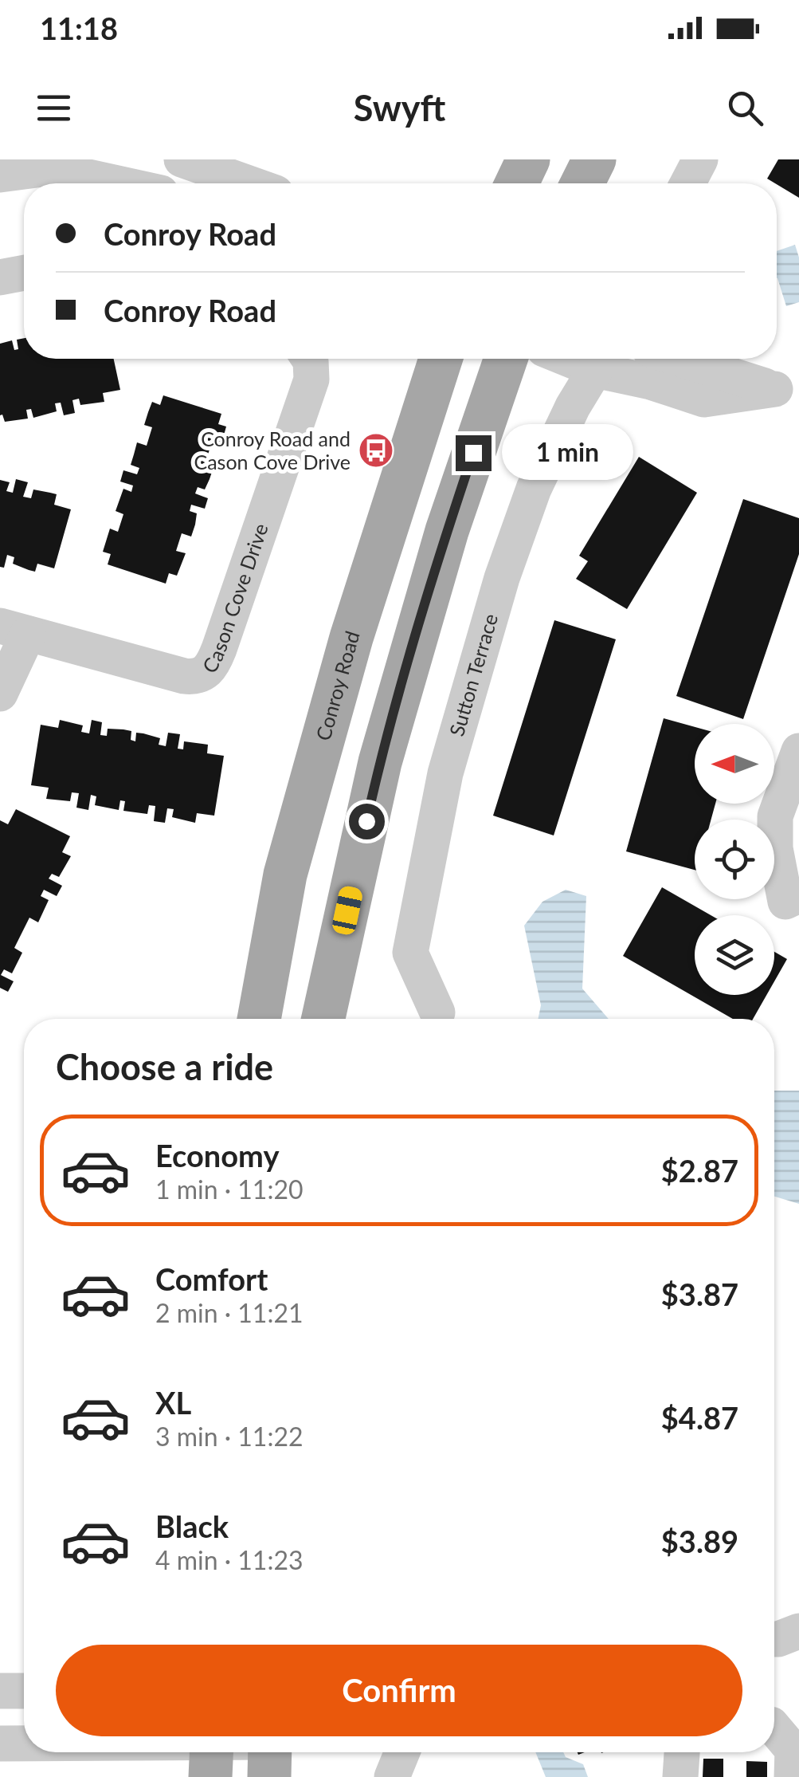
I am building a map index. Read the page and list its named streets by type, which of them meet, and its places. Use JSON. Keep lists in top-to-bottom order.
{
  "streets": {
    "main road": ["Conroy Road"],
    "street": ["Cason Cove Drive", "Sutton Terrace"]
  },
  "places": {
    "bus stop": ["Conroy Road and Cason Cove Drive"]
  },
  "north": "left",
  "page": {
    "status": "11:18",
    "header": "Swyft",
    "banner": ["Conroy Road", "Conroy Road"],
    "bubble": "1 min",
    "heading": "Choose a ride",
    "list": [
      {
        "name": "Economy",
        "note": "1 min · 11:20",
        "value": "$2.87"
      },
      {
        "name": "Comfort",
        "note": "2 min · 11:21",
        "value": "$3.87"
      },
      {
        "name": "XL",
        "note": "3 min · 11:22",
        "value": "$4.87"
      },
      {
        "name": "Black",
        "note": "4 min · 11:23",
        "value": "$3.89"
      }
    ],
    "buttons": "Confirm"
  }
}
